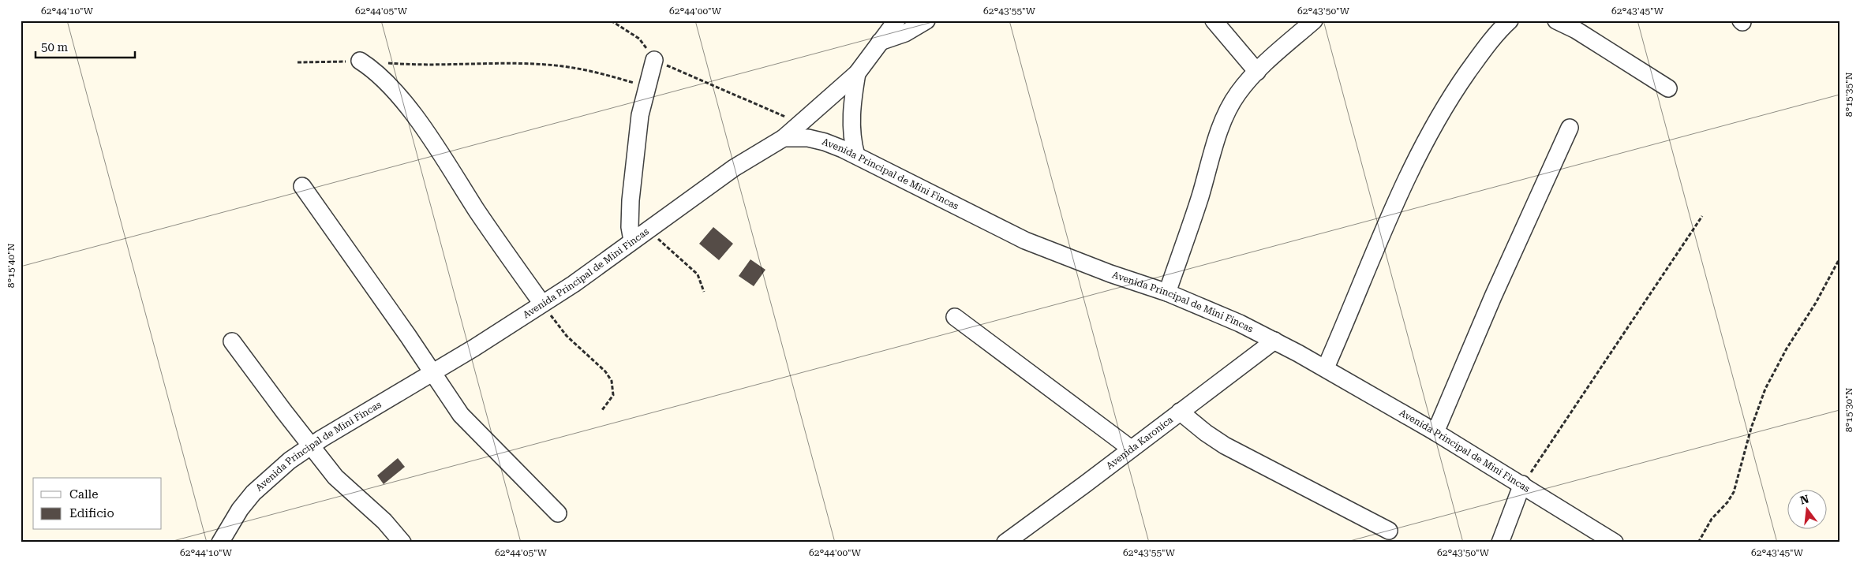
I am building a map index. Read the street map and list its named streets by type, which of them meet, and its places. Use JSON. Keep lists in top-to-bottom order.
{
  "streets": {
    "street": ["Avenida Principal de Mini Fincas", "Avenida Karonica"]
  },
  "crossings": [
    ["Avenida Principal de Mini Fincas", "Avenida Karonica"]
  ],
  "legend": ["Calle", "Edificio"],
  "scale_bar": "50 m",
  "north": "top",
  "coordinates": [
    "62°44'10\"W",
    "62°44'05\"W",
    "62°44'00\"W",
    "62°43'55\"W",
    "62°43'50\"W",
    "62°43'45\"W",
    "8°15'35\"N",
    "8°15'40\"N",
    "8°15'30\"N"
  ]
}
